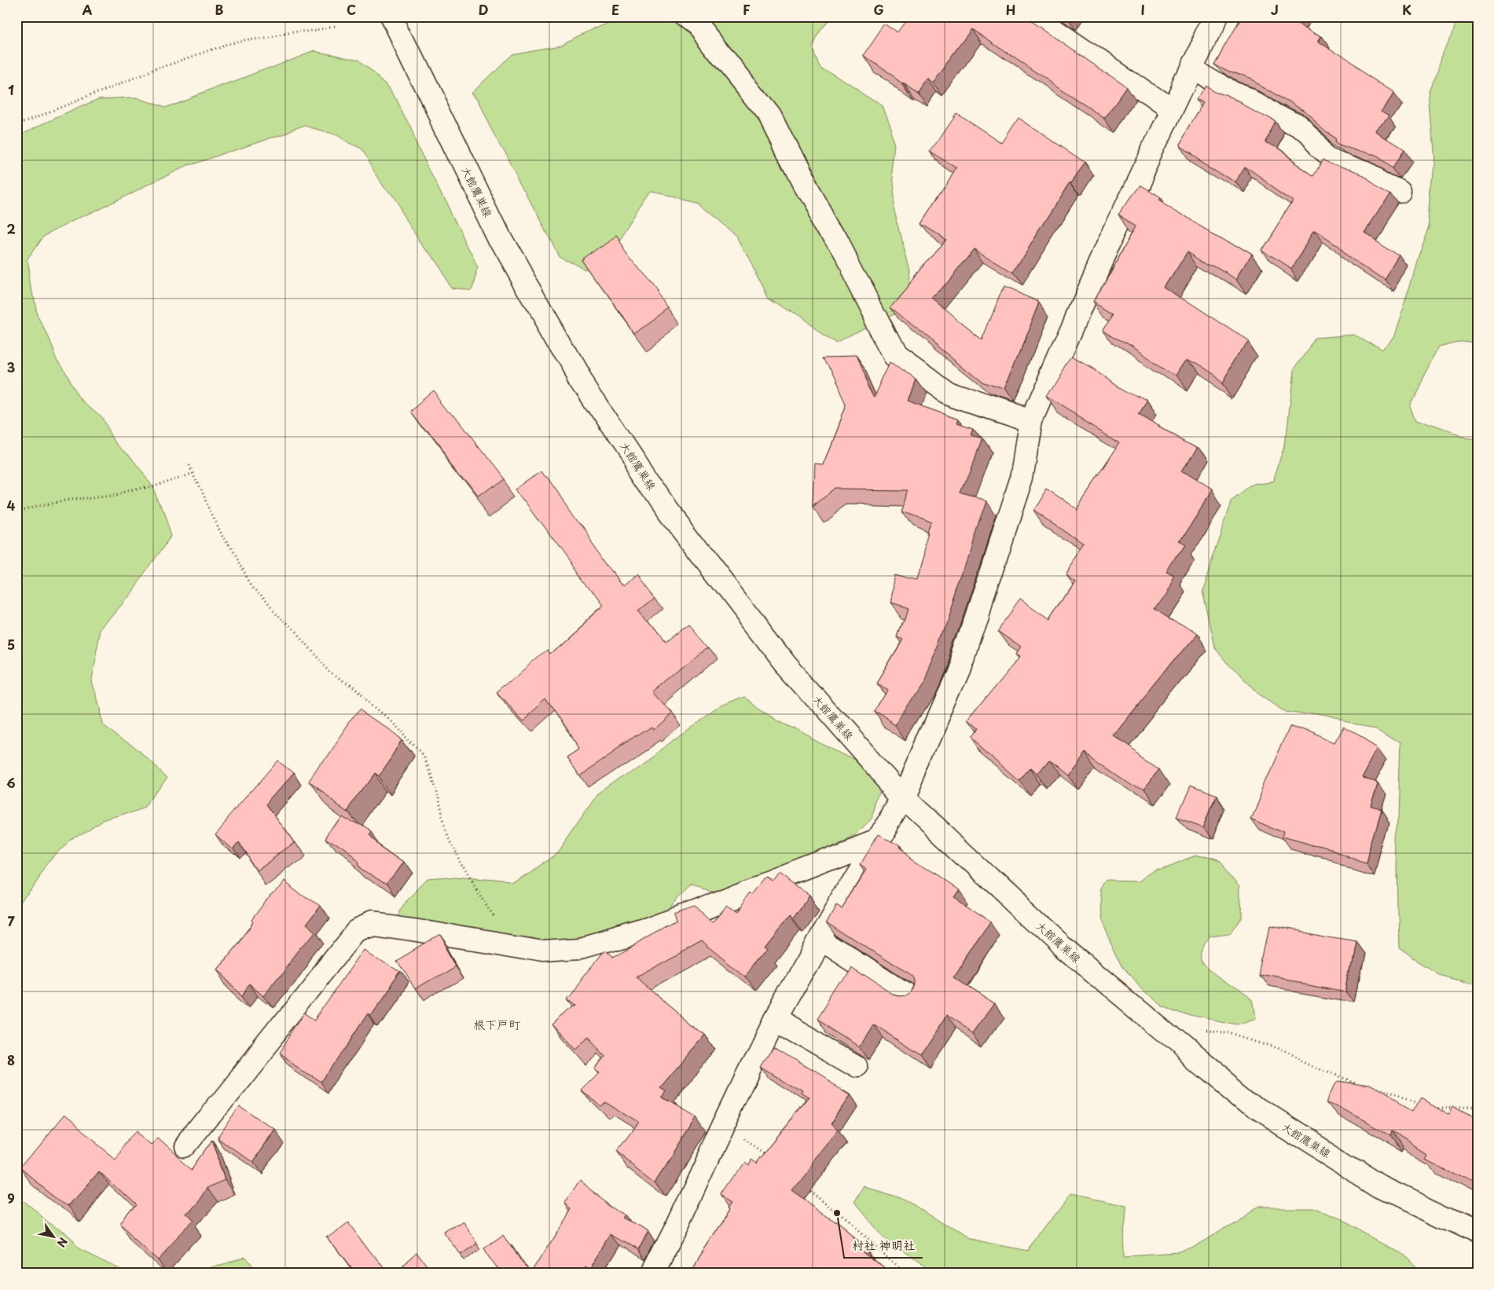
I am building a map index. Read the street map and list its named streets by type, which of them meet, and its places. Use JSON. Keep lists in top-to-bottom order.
{
  "streets": {
    "street": ["大館鷹巣線"]
  },
  "districts": ["根下戸町"],
  "places": ["村社 神明社"],
  "north": "bottom right",
  "grid": {
    "columns": [
      "A",
      "B",
      "C",
      "D",
      "E",
      "F",
      "G",
      "H",
      "I",
      "J",
      "K"
    ],
    "rows": [
      "1",
      "2",
      "3",
      "4",
      "5",
      "6",
      "7",
      "8",
      "9"
    ]
  }
}
